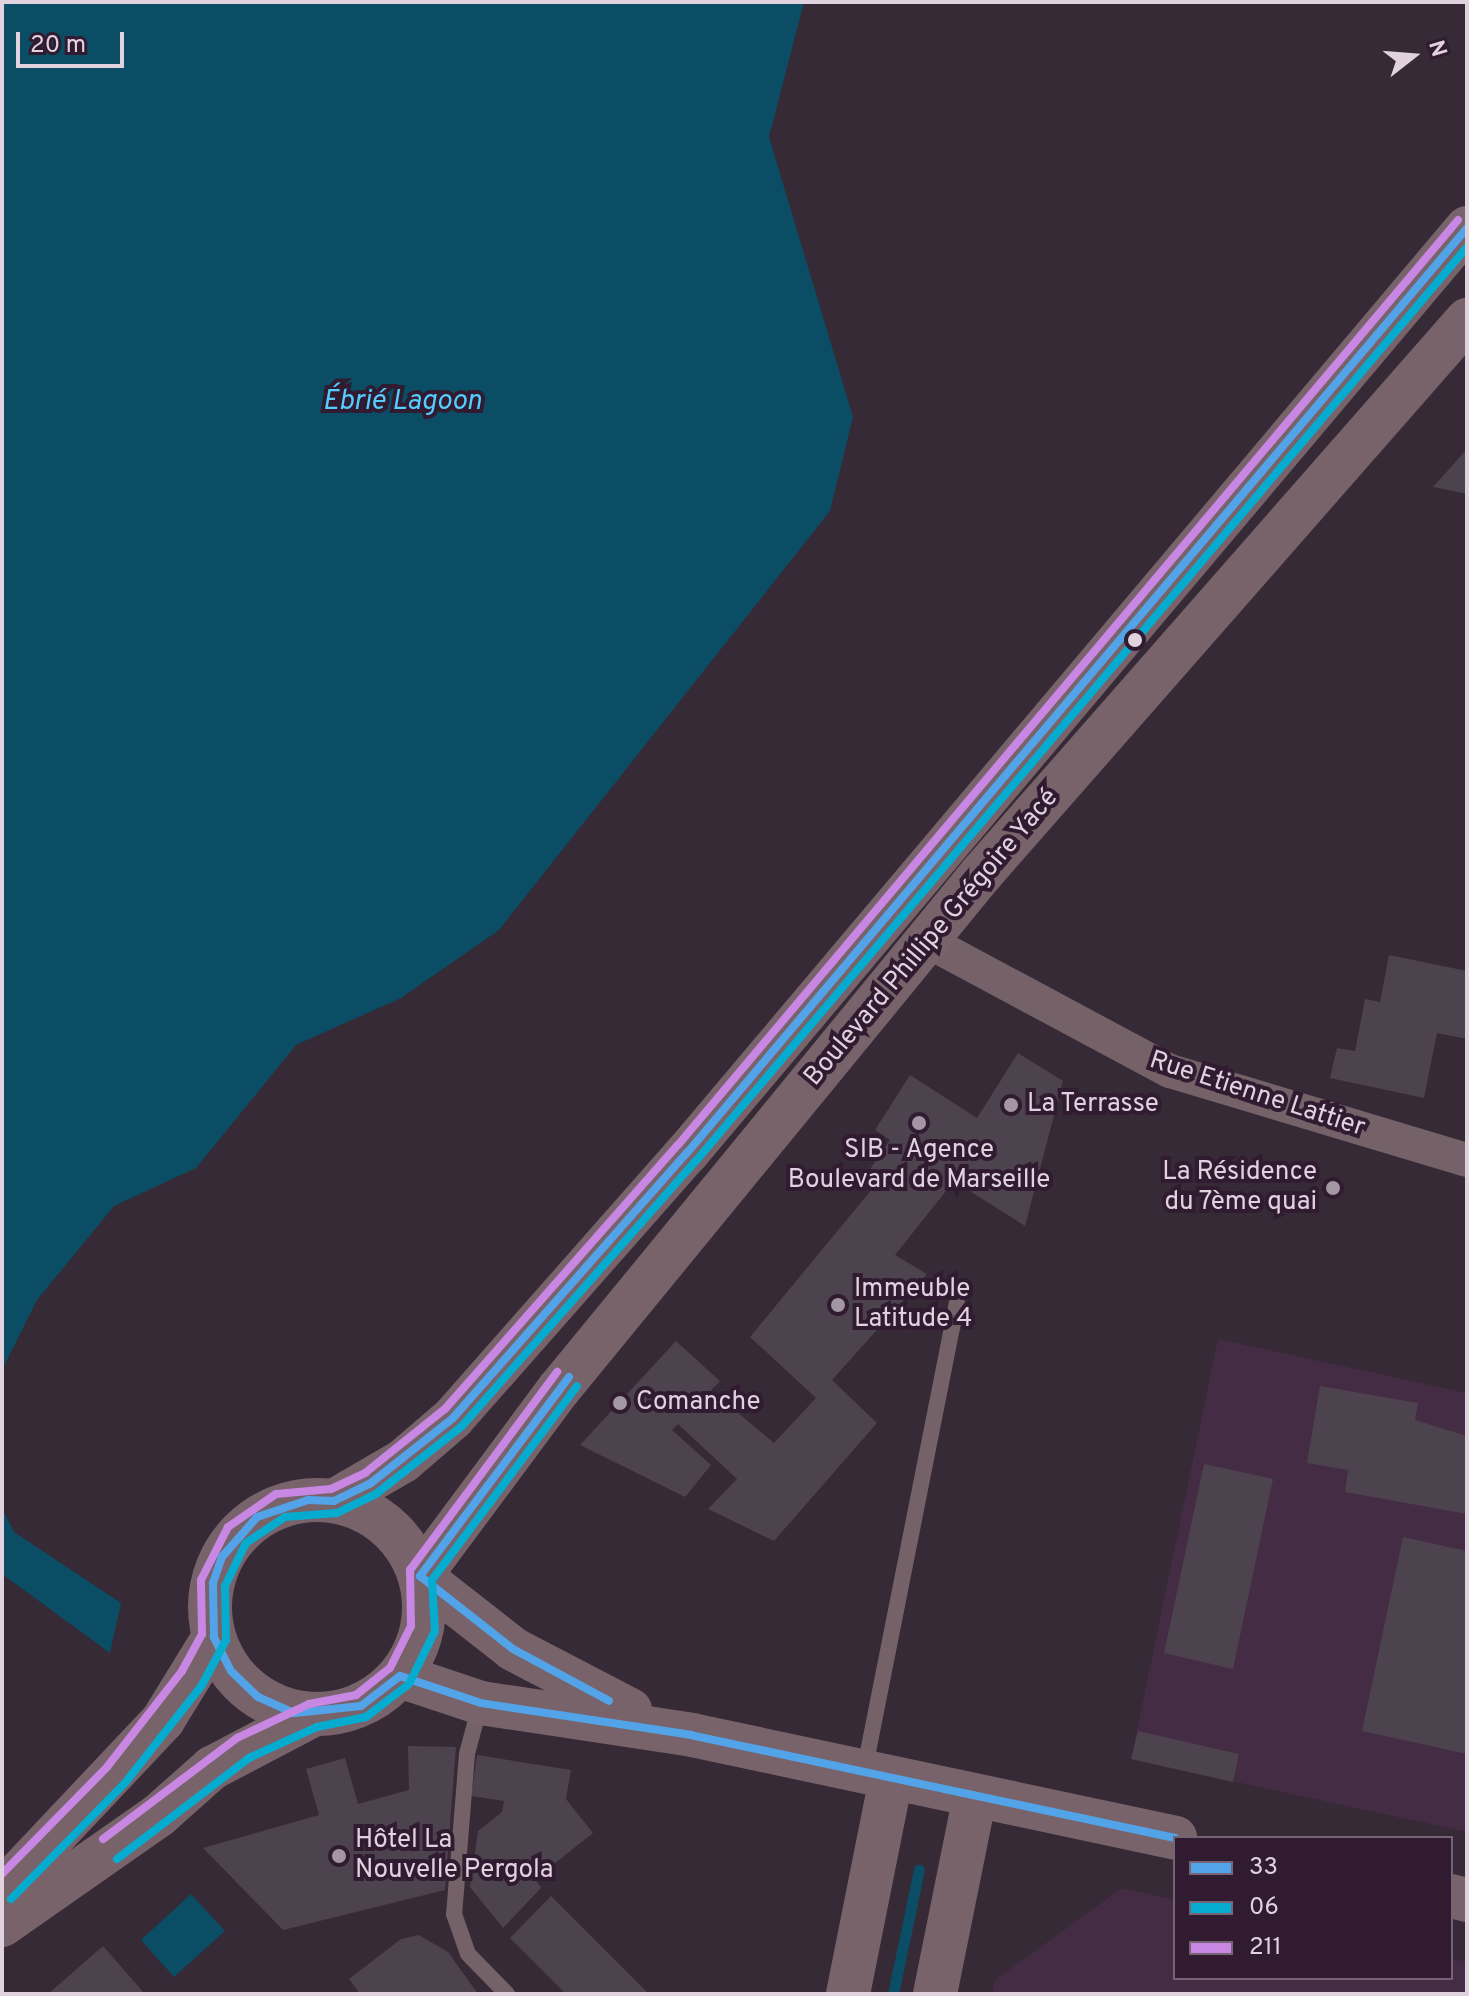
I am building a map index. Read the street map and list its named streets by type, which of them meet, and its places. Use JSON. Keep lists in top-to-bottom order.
{
  "streets": {
    "main road": ["Boulevard Phillipe Grégoire Yacé"],
    "street": ["Rue Etienne Lattier"]
  },
  "crossings": [
    ["Boulevard Phillipe Grégoire Yacé", "Rue Etienne Lattier"]
  ],
  "water": ["Ébrié Lagoon"],
  "places": [
    "La Terrasse",
    "SIB - Agence Boulevard de Marseille",
    "La Résidence du 7ème quai",
    "Immeuble Latitude 4",
    "Comanche",
    "Hôtel La Nouvelle Pergola"
  ],
  "lines": ["transit line 211", "transit line 33", "transit line 06"],
  "legend": ["33", "06", "211"],
  "scale_bar": "20 m",
  "north": "right"
}
